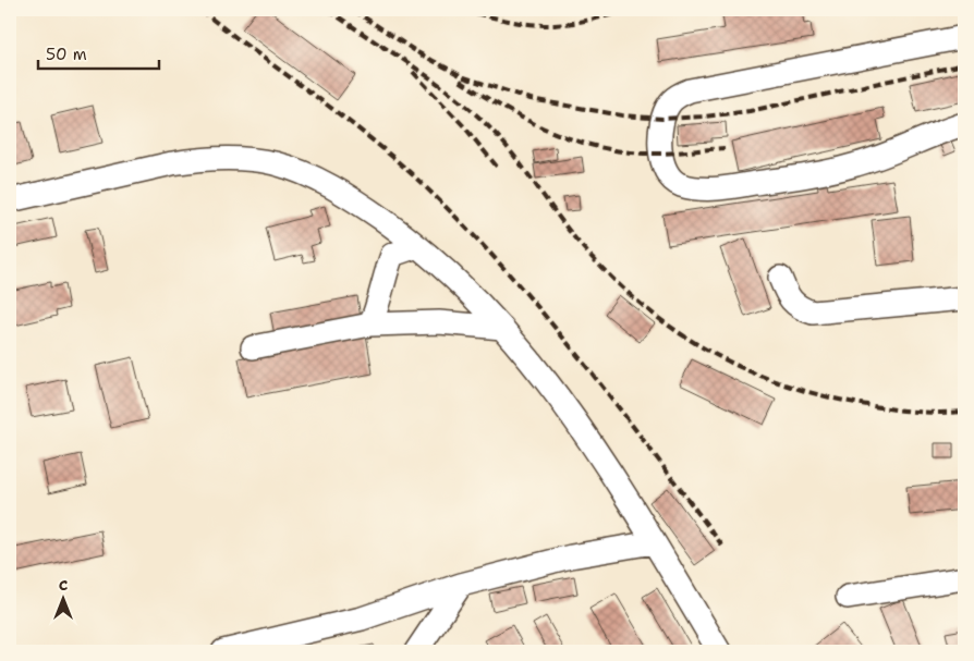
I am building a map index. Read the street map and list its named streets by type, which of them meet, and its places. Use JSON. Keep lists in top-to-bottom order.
{
  "scale_bar": "50 m",
  "north": "top"
}
